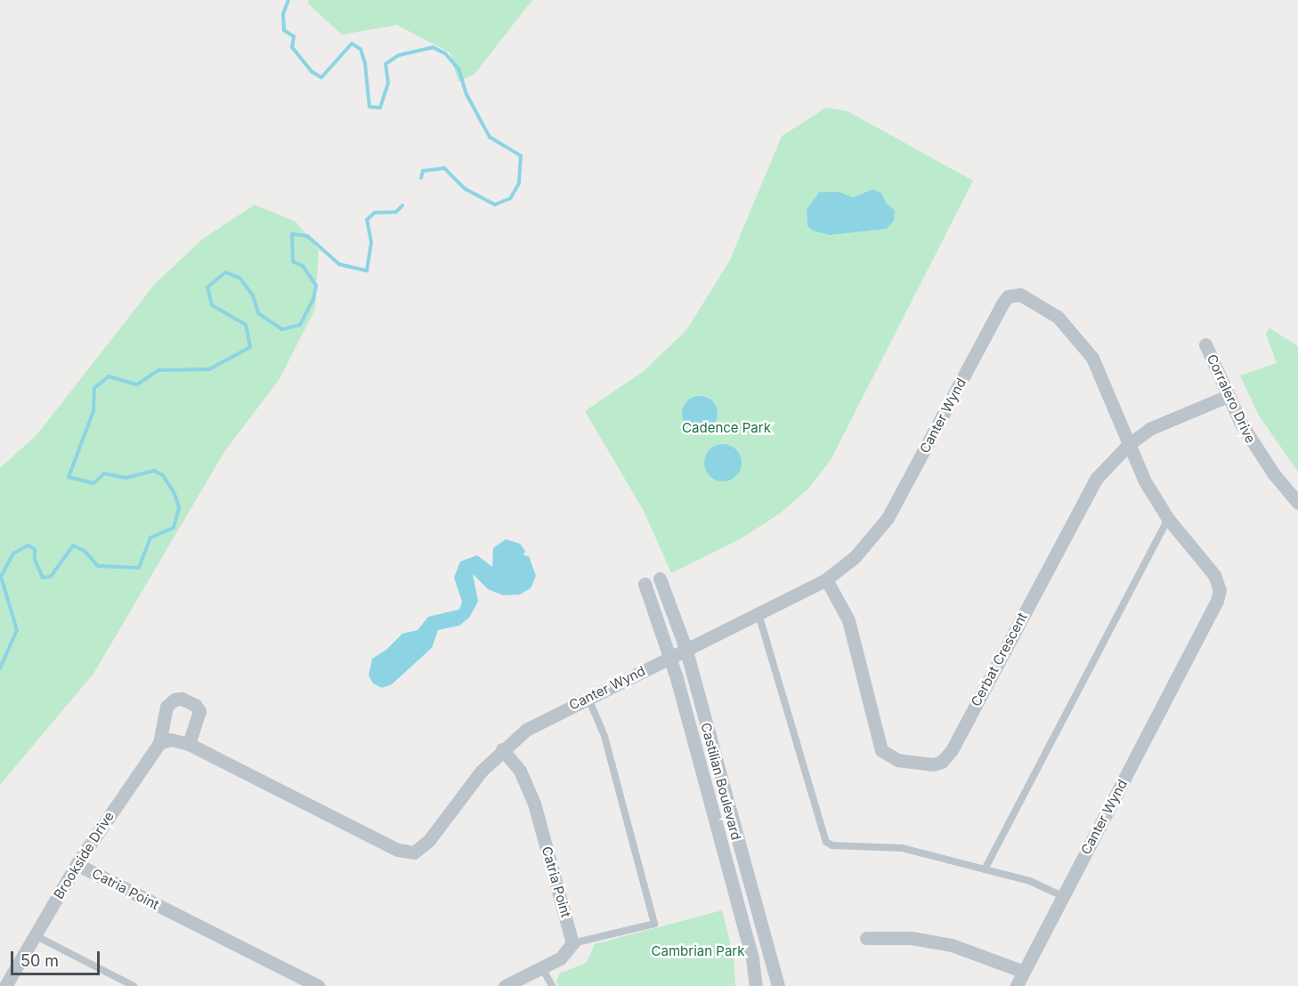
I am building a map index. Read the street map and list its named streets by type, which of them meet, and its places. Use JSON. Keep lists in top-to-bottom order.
{
  "streets": {
    "street": [
      "Corralero Drive",
      "Canter Wynd",
      "Cerbat Crescent",
      "Castilian Boulevard",
      "Brookside Drive",
      "Catria Point"
    ]
  },
  "crossings": [
    ["Corralero Drive", "Cerbat Crescent"],
    ["Canter Wynd", "Cerbat Crescent"],
    ["Canter Wynd", "Castilian Boulevard"],
    ["Canter Wynd", "Catria Point"],
    ["Brookside Drive", "Catria Point"]
  ],
  "parks": ["Cadence Park", "Cambrian Park"],
  "scale_bar": "50 m"
}
